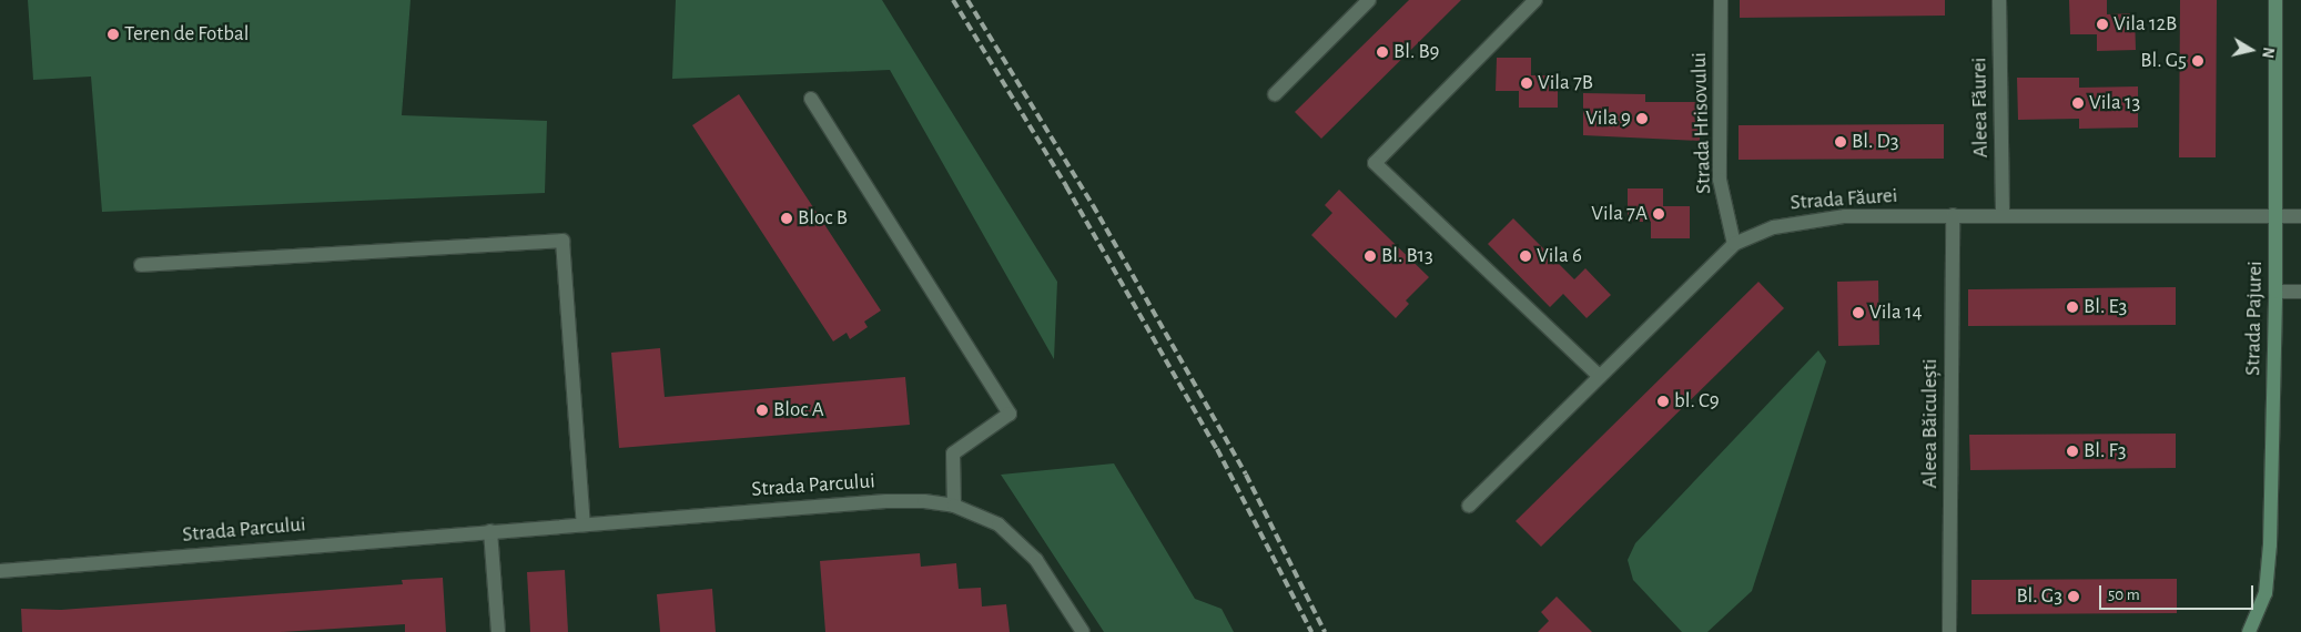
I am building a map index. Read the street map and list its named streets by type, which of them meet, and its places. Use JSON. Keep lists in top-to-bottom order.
{
  "streets": {
    "street": [
      "Aleea Făurei",
      "Strada Hrisovului",
      "Strada Făurei",
      "Strada Pajurei",
      "Aleea Băiculești",
      "Strada Parcului"
    ]
  },
  "crossings": [
    ["Aleea Făurei", "Strada Făurei"],
    ["Strada Hrisovului", "Strada Făurei"],
    ["Strada Făurei", "Strada Pajurei"],
    ["Strada Făurei", "Aleea Băiculești"]
  ],
  "places": [
    "Vila 12B",
    "Teren de Fotbal",
    "Bl. B9",
    "Bl. G5",
    "Vila 7B",
    "Vila 13",
    "Vila 9",
    "Bl. D3",
    "Vila 7A",
    "Bloc B",
    "Bl. B13",
    "Vila 6",
    "Bl. E3",
    "Vila 14",
    "bl. C9",
    "Bloc A",
    "Bl. F3",
    "Bl. G3"
  ],
  "scale_bar": "50 m",
  "north": "right"
}
